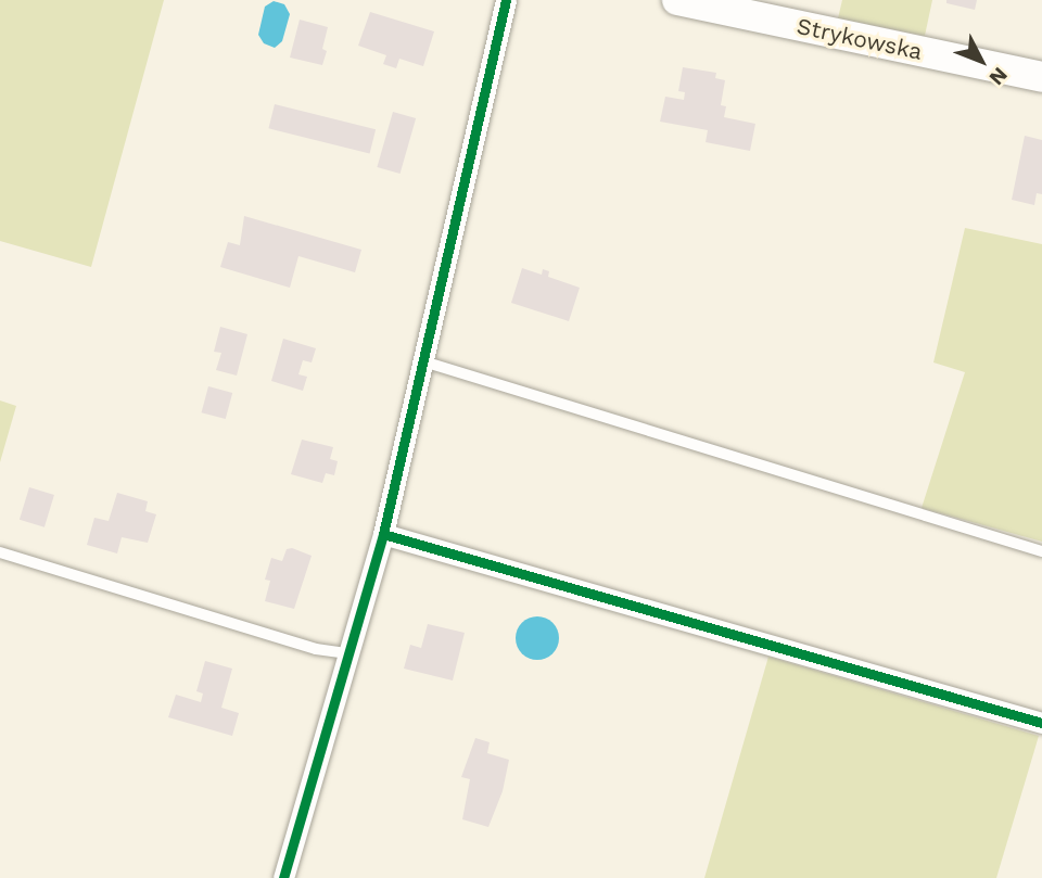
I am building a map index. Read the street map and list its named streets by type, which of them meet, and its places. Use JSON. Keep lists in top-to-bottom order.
{
  "streets": {
    "street": ["Strykowska"]
  },
  "north": "bottom right"
}
